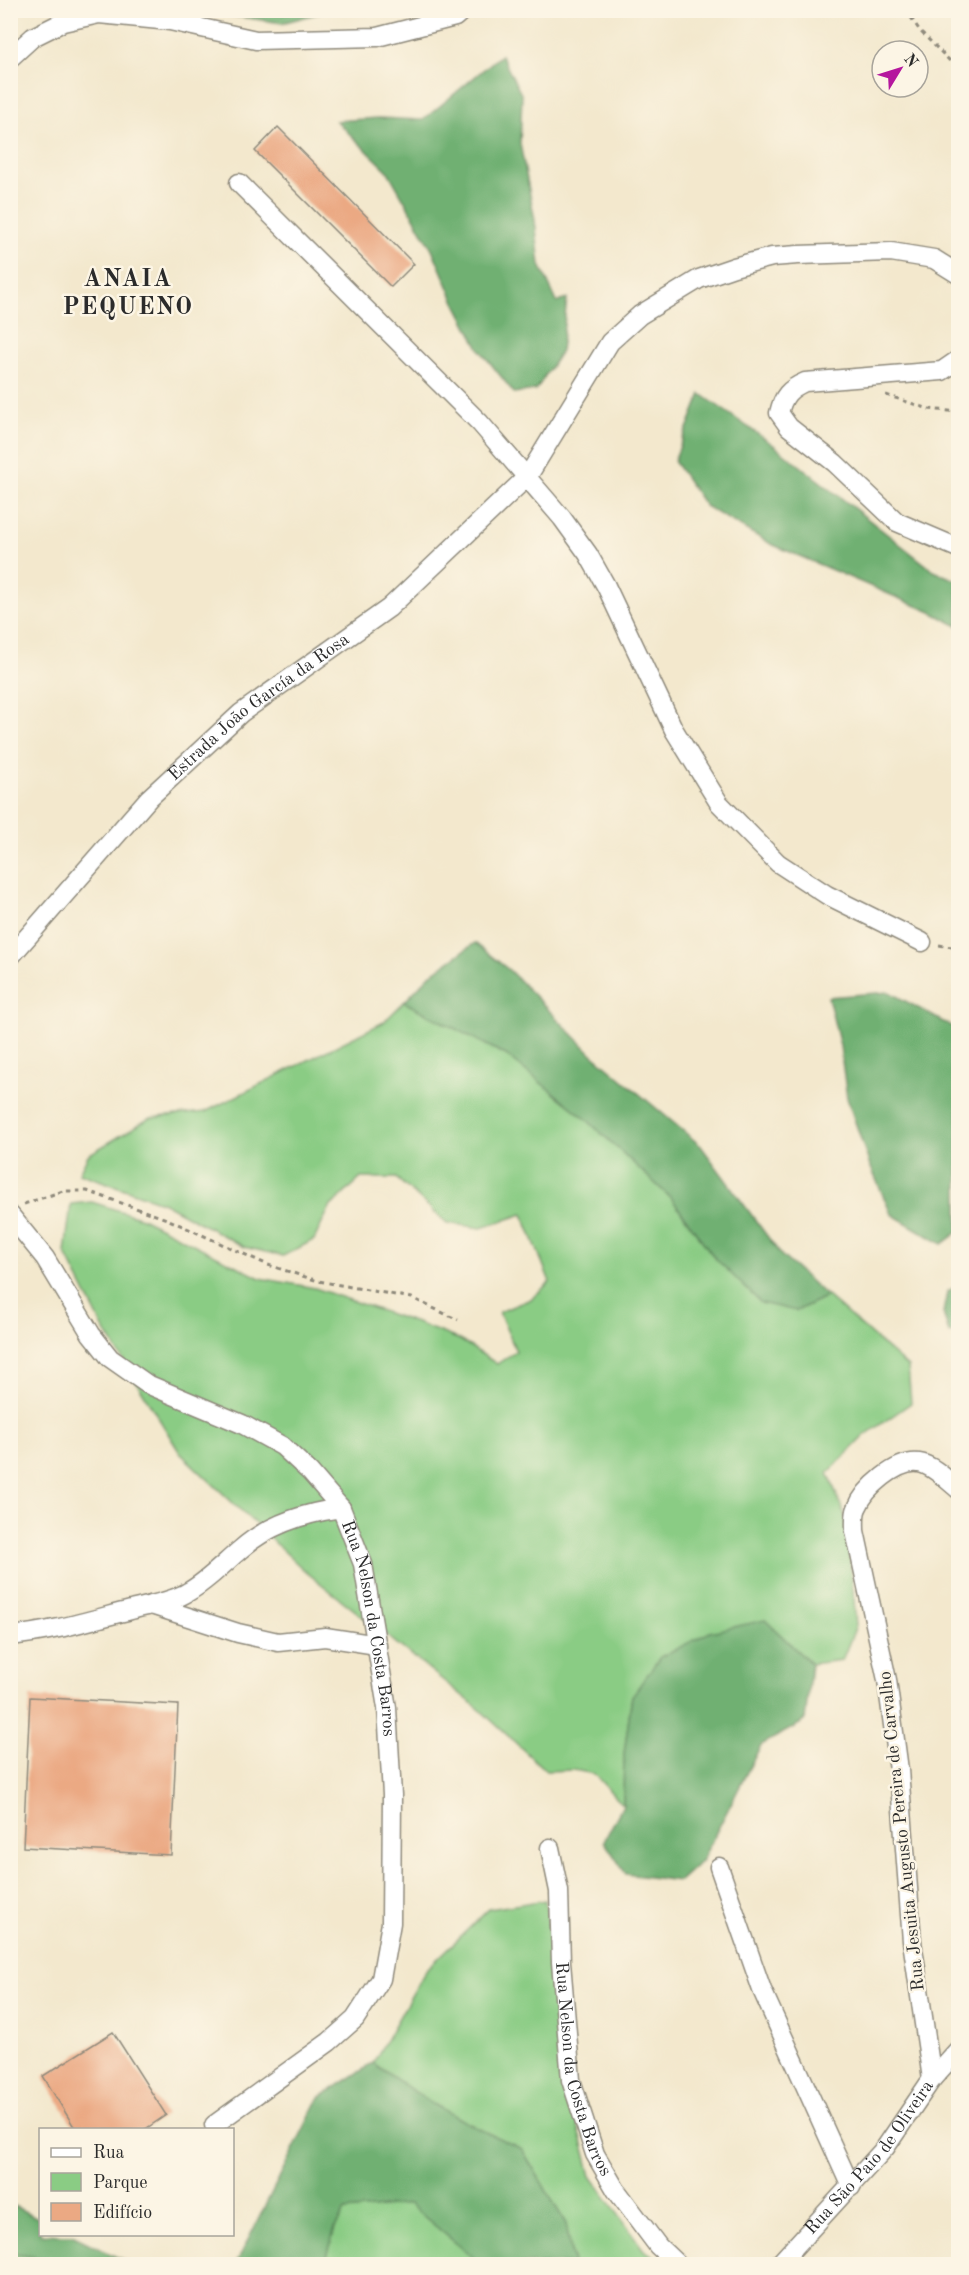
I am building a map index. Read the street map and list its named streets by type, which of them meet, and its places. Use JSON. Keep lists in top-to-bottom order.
{
  "streets": {
    "street": [
      "Estrada João García da Rosa",
      "Rua Nelson da Costa Barros",
      "Rua Jesuita Augusto Pereira de Carvalho",
      "Rua São Paio de Oliveira"
    ]
  },
  "crossings": [
    ["Rua Jesuita Augusto Pereira de Carvalho", "Rua São Paio de Oliveira"]
  ],
  "districts": ["ANAIA PEQUENO"],
  "legend": ["Rua", "Parque", "Edifício"],
  "north": "top right"
}
